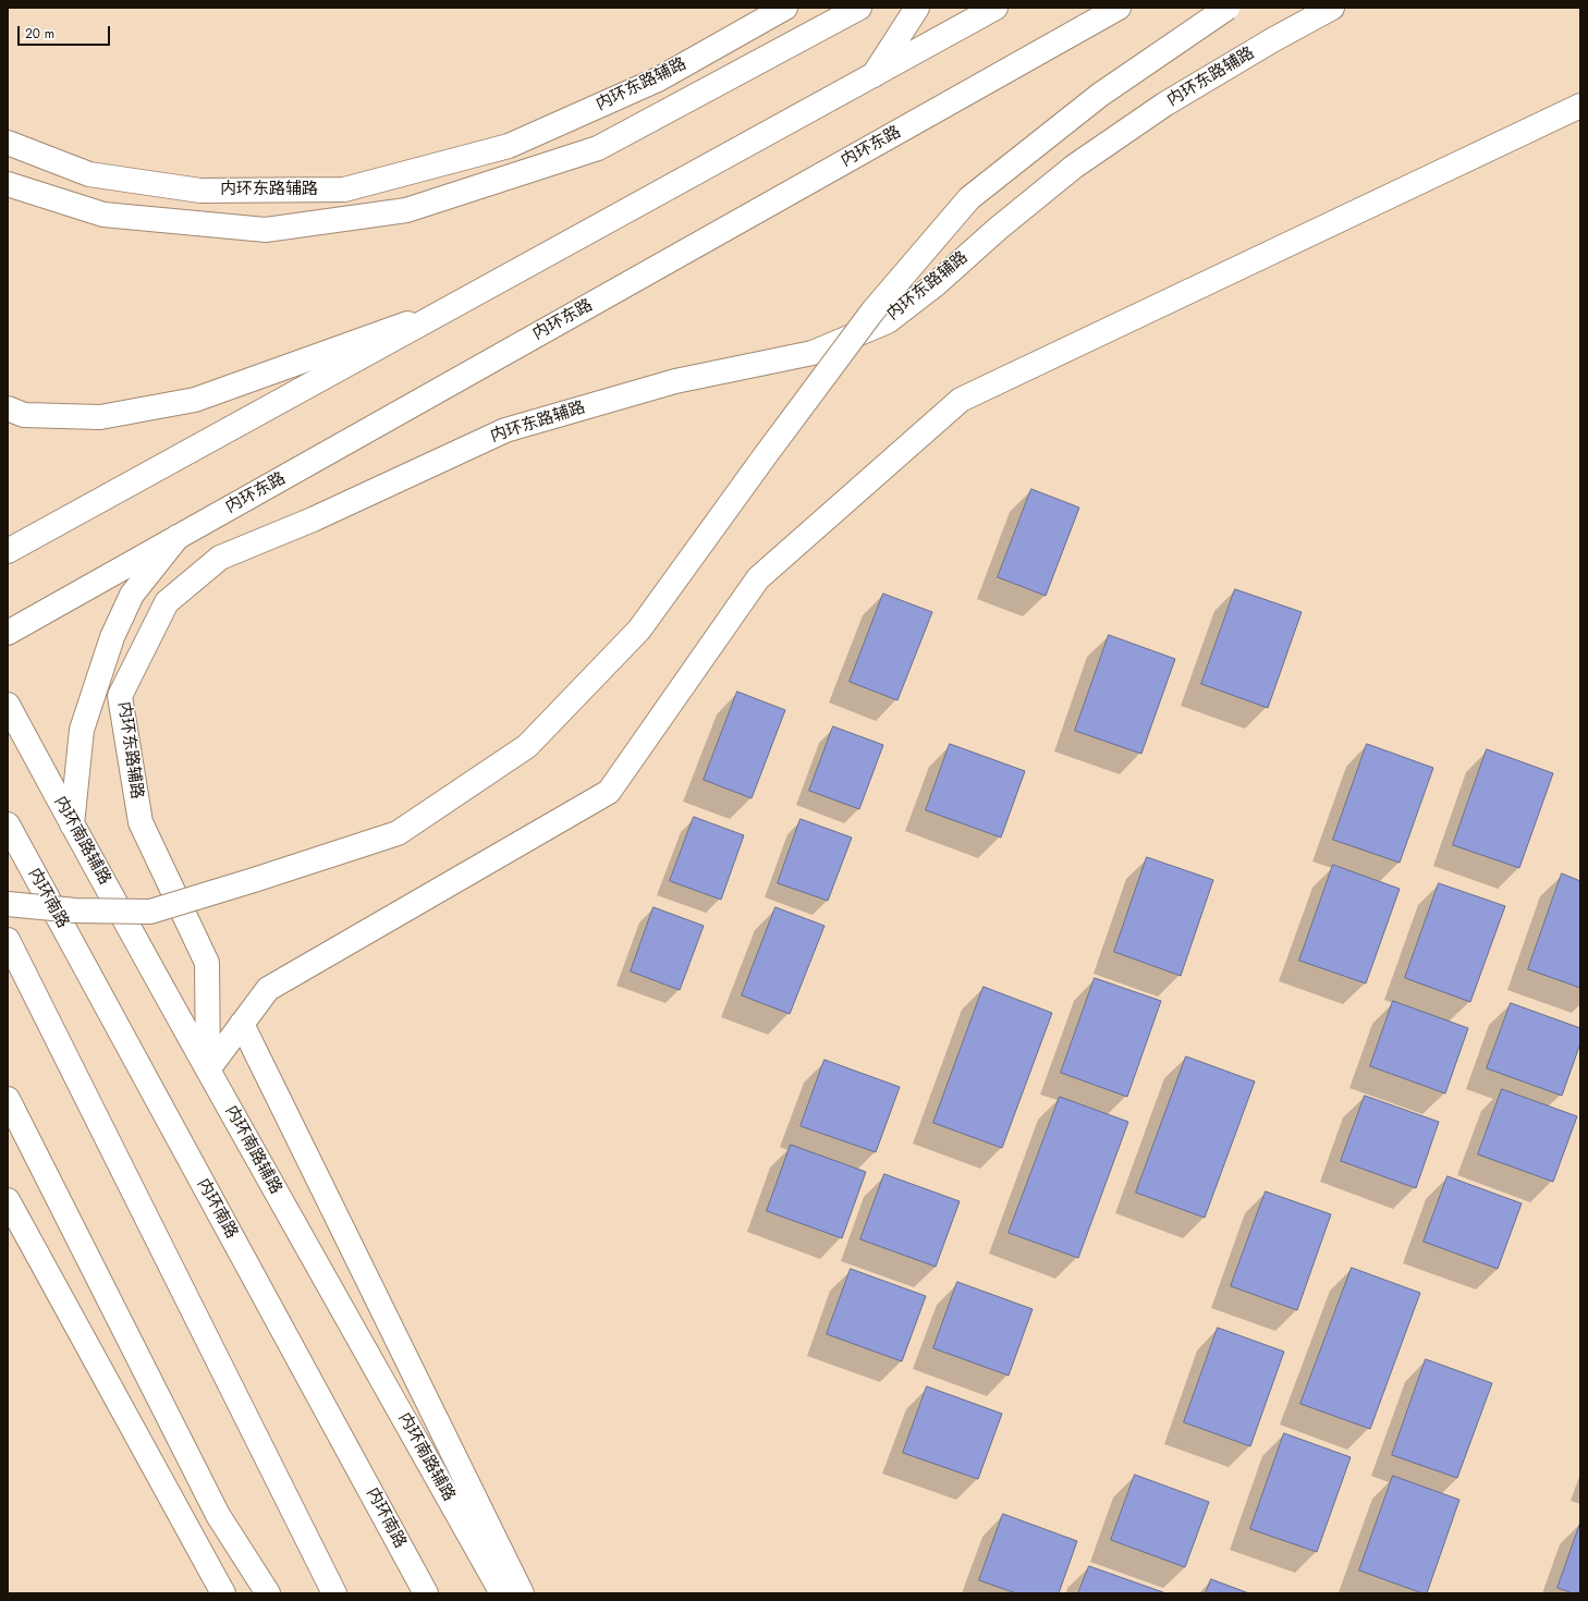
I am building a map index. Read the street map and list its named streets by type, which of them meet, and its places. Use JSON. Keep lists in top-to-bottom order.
{
  "streets": {
    "main road": [
      "内环东路辅路",
      "内环东路",
      "内环南路辅路",
      "内环南路"
    ]
  },
  "crossings": [
    ["内环东路辅路", "内环南路辅路"]
  ],
  "scale_bar": "20 m"
}
